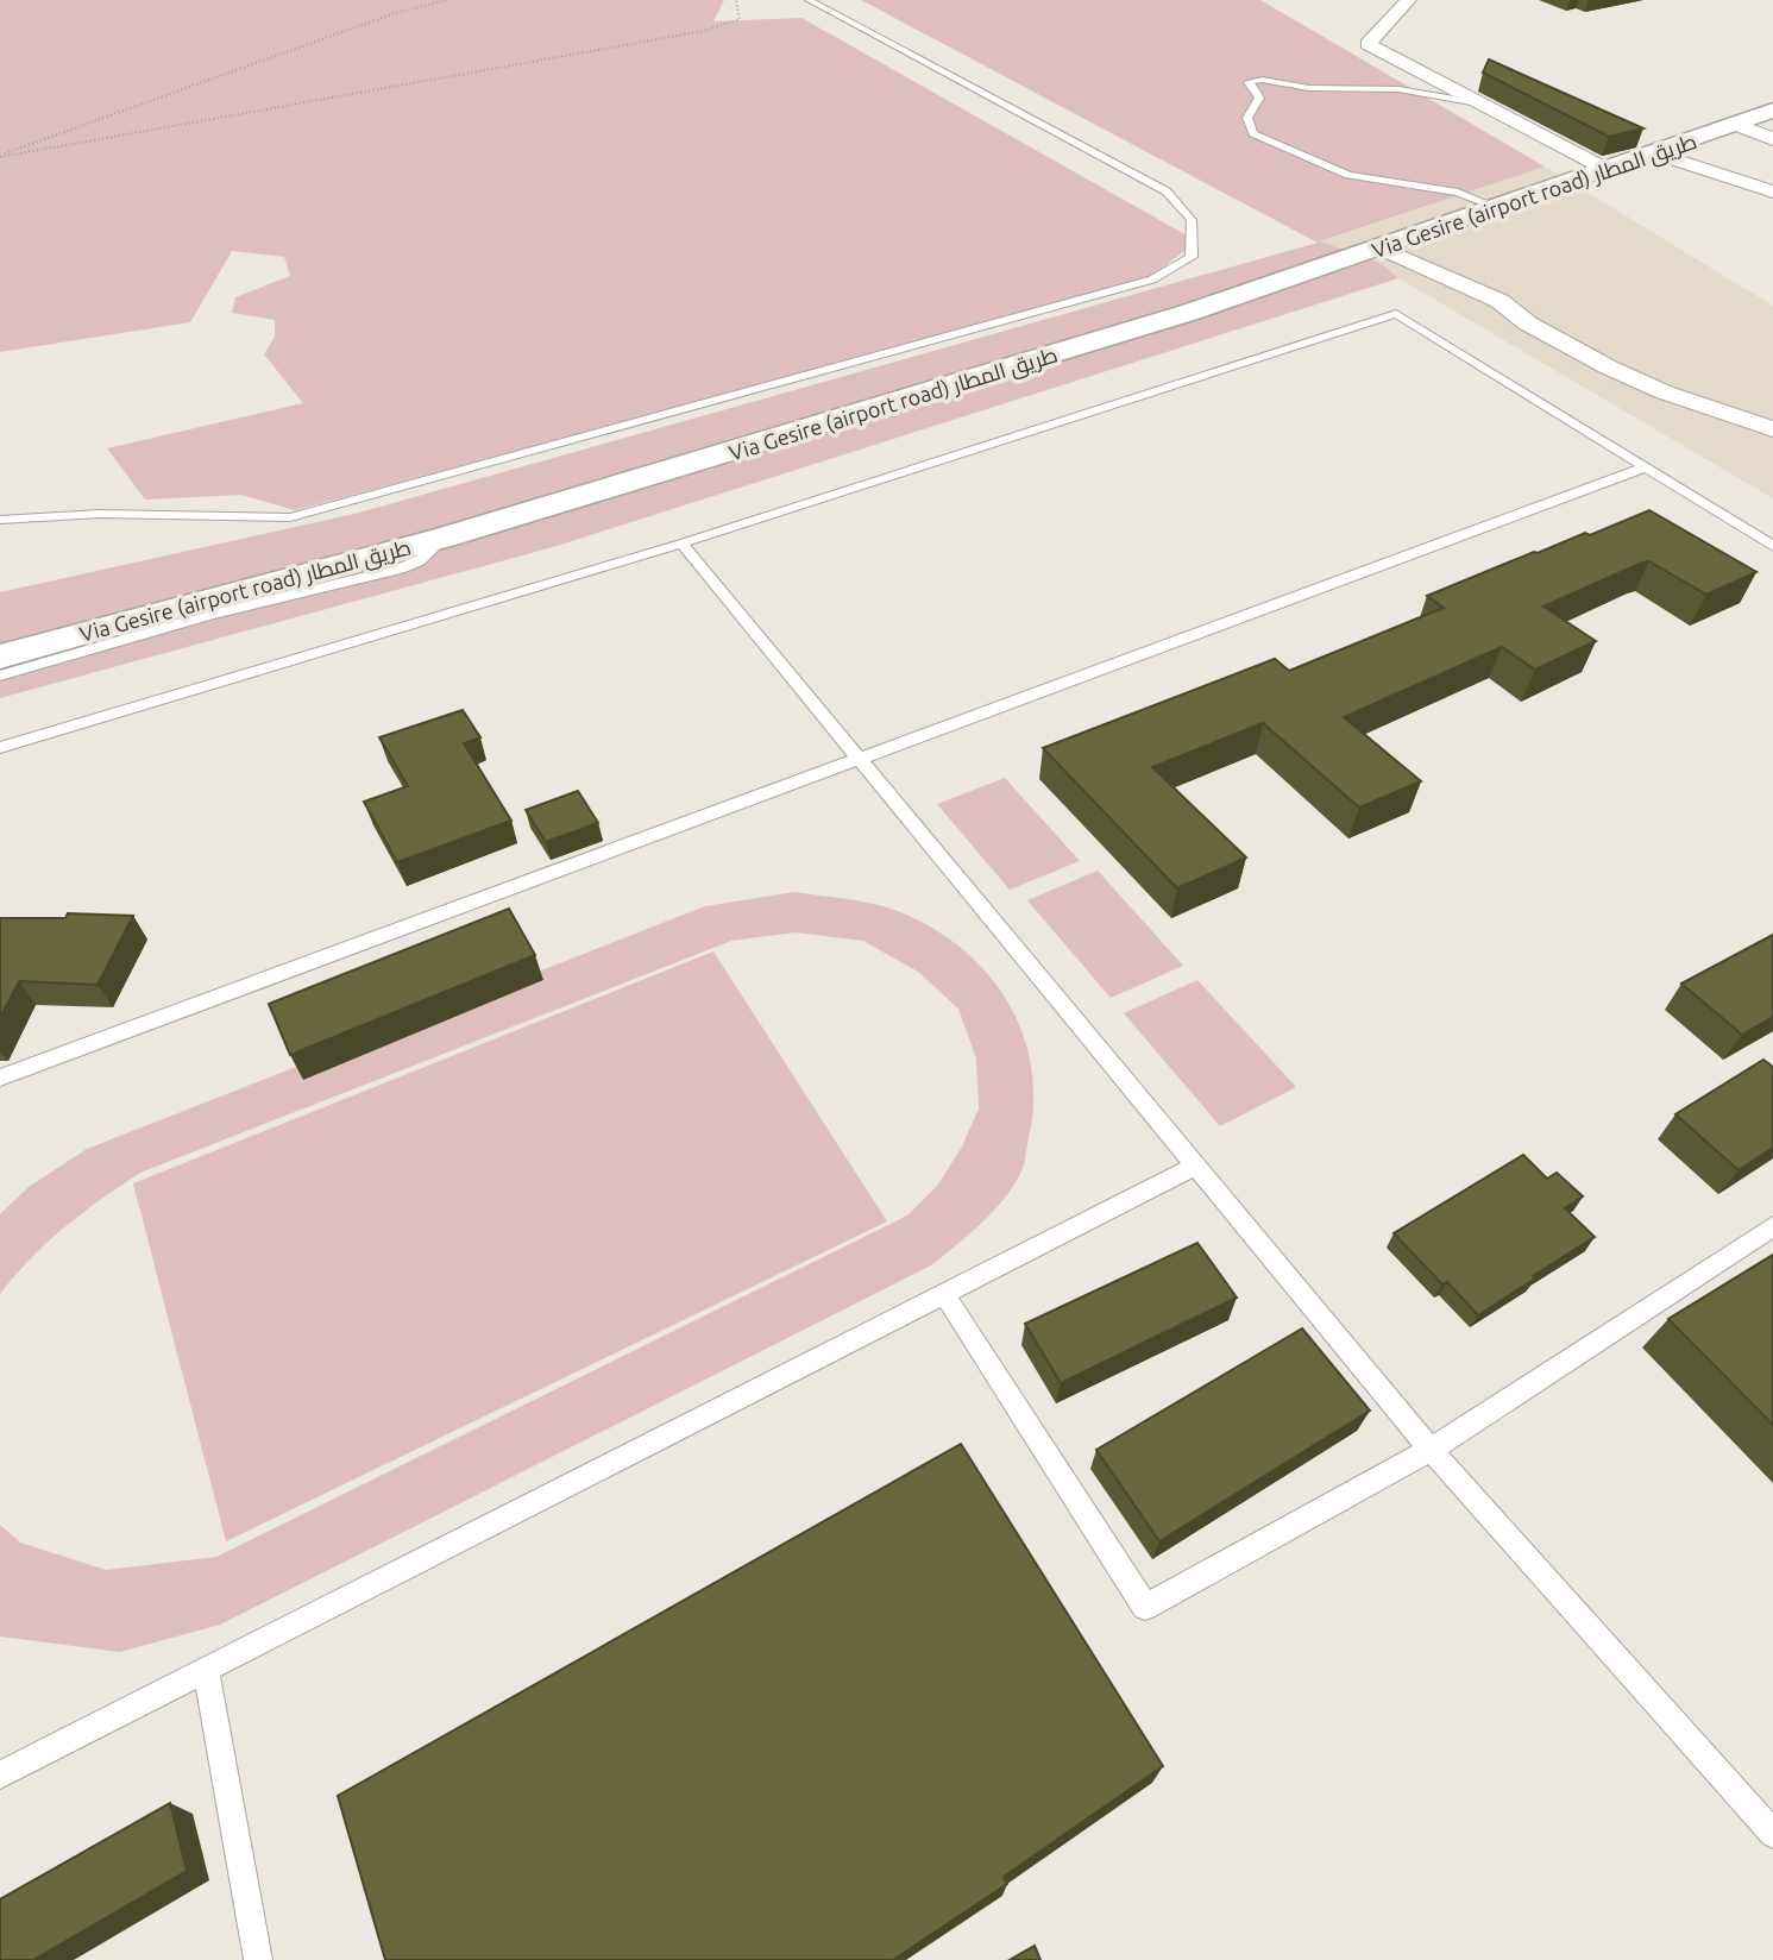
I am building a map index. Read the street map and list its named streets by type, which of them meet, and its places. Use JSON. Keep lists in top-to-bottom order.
{
  "streets": {
    "main road": ["Via Gesire (airport road) طريق المطار"]
  }
}
